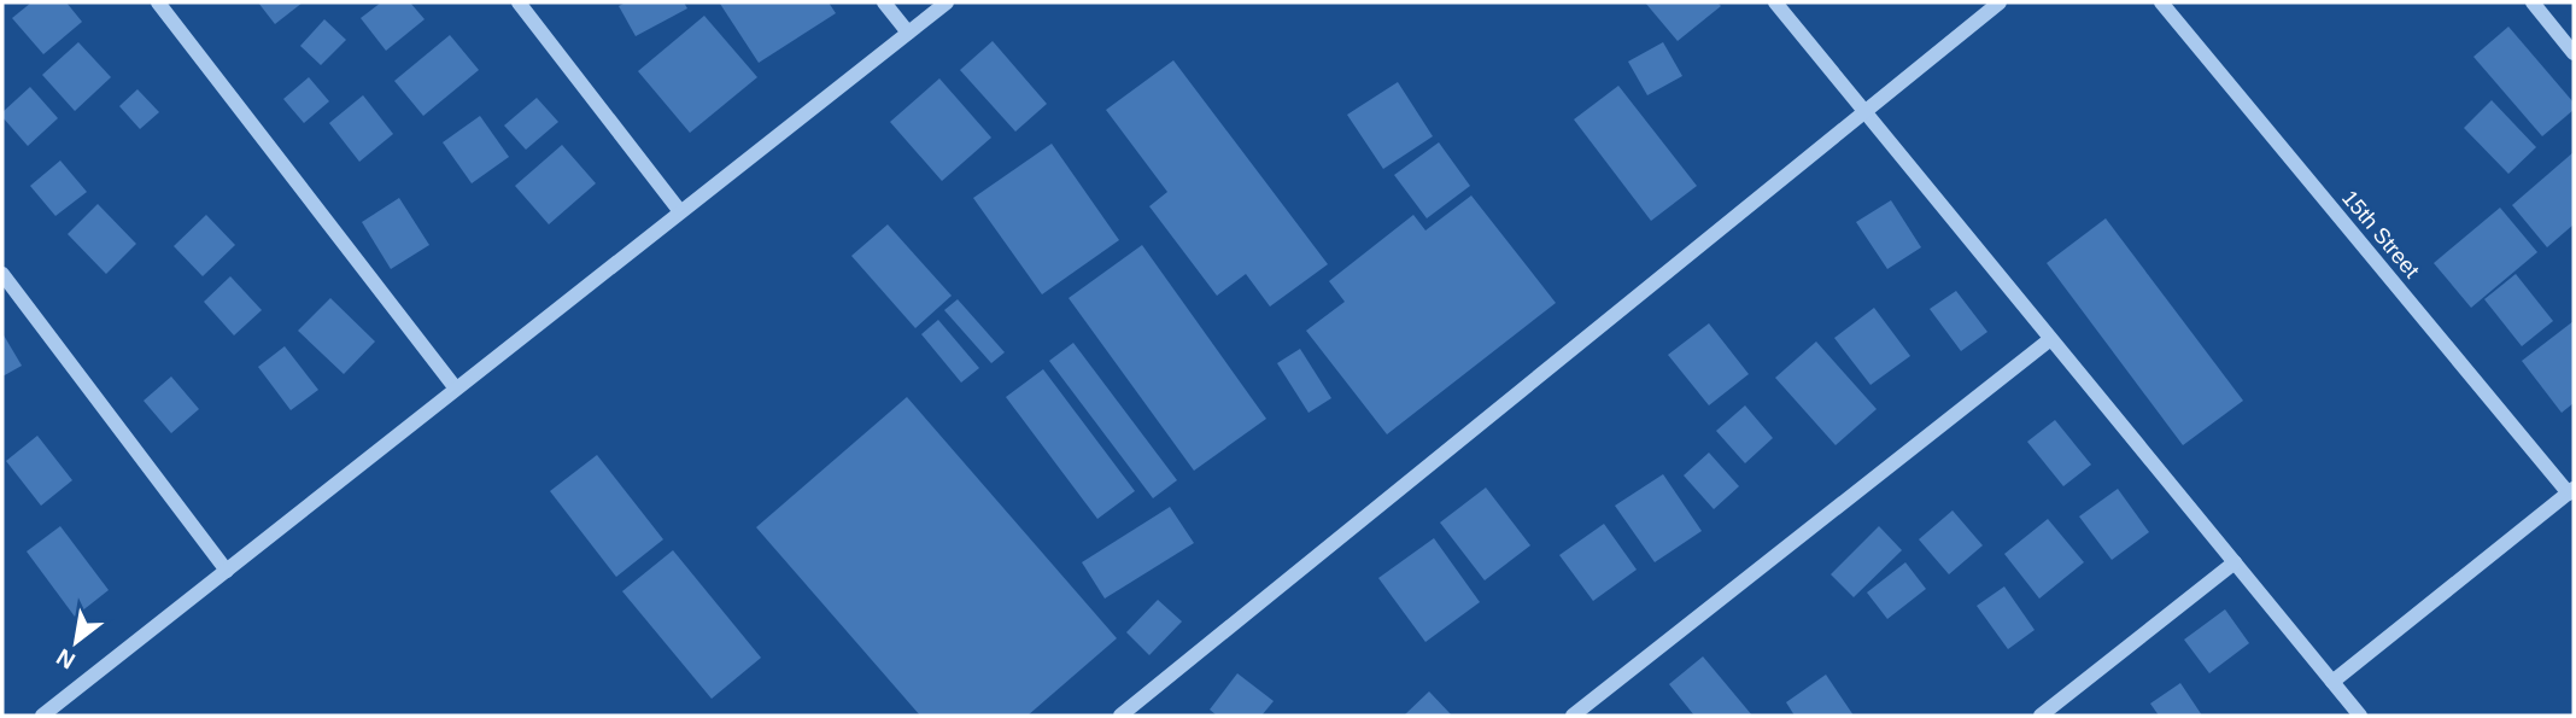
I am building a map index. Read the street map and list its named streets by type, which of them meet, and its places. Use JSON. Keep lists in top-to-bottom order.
{
  "streets": {
    "street": ["15th Street"]
  },
  "north": "bottom left"
}
